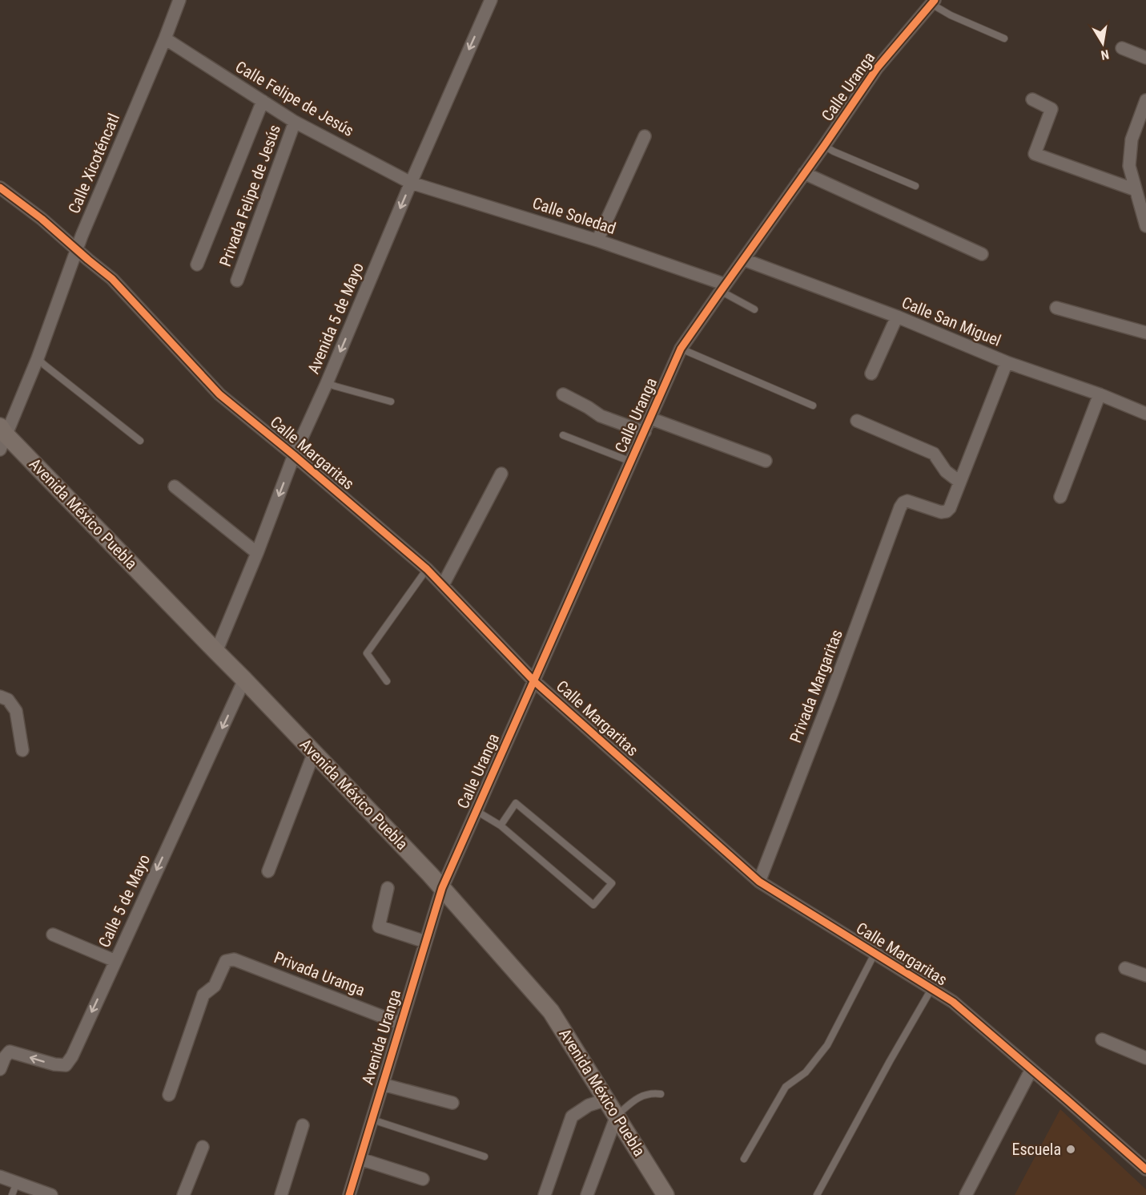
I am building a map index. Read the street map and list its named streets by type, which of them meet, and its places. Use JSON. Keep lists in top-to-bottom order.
{
  "streets": {
    "main road": ["Avenida México Puebla"],
    "street": [
      "Calle Uranga",
      "Calle Felipe de Jesús",
      "Calle Xicoténcatl",
      "Privada Felipe de Jesús",
      "Calle Soledad",
      "Avenida 5 de Mayo",
      "Calle San Miguel",
      "Calle Margaritas",
      "Privada Margaritas",
      "Calle 5 de Mayo",
      "Privada Uranga",
      "Avenida Uranga"
    ]
  },
  "crossings": [
    ["Calle Uranga", "Calle Soledad"],
    ["Calle Uranga", "Calle San Miguel"],
    ["Calle Uranga", "Calle Margaritas"],
    ["Calle Uranga", "Avenida México Puebla"],
    ["Calle Uranga", "Avenida Uranga"],
    ["Calle Felipe de Jesús", "Calle Xicoténcatl"],
    ["Calle Felipe de Jesús", "Privada Felipe de Jesús"],
    ["Calle Felipe de Jesús", "Calle Soledad"],
    ["Calle Felipe de Jesús", "Avenida 5 de Mayo"],
    ["Calle Xicoténcatl", "Calle Margaritas"],
    ["Calle Xicoténcatl", "Avenida México Puebla"],
    ["Calle Soledad", "Avenida 5 de Mayo"],
    ["Avenida 5 de Mayo", "Calle Margaritas"],
    ["Avenida 5 de Mayo", "Avenida México Puebla"],
    ["Calle Margaritas", "Privada Margaritas"],
    ["Avenida México Puebla", "Calle 5 de Mayo"],
    ["Avenida México Puebla", "Avenida Uranga"],
    ["Privada Uranga", "Avenida Uranga"]
  ],
  "one_way": ["Avenida 5 de Mayo", "Calle 5 de Mayo"],
  "places": ["Escuela"],
  "north": "bottom"
}
